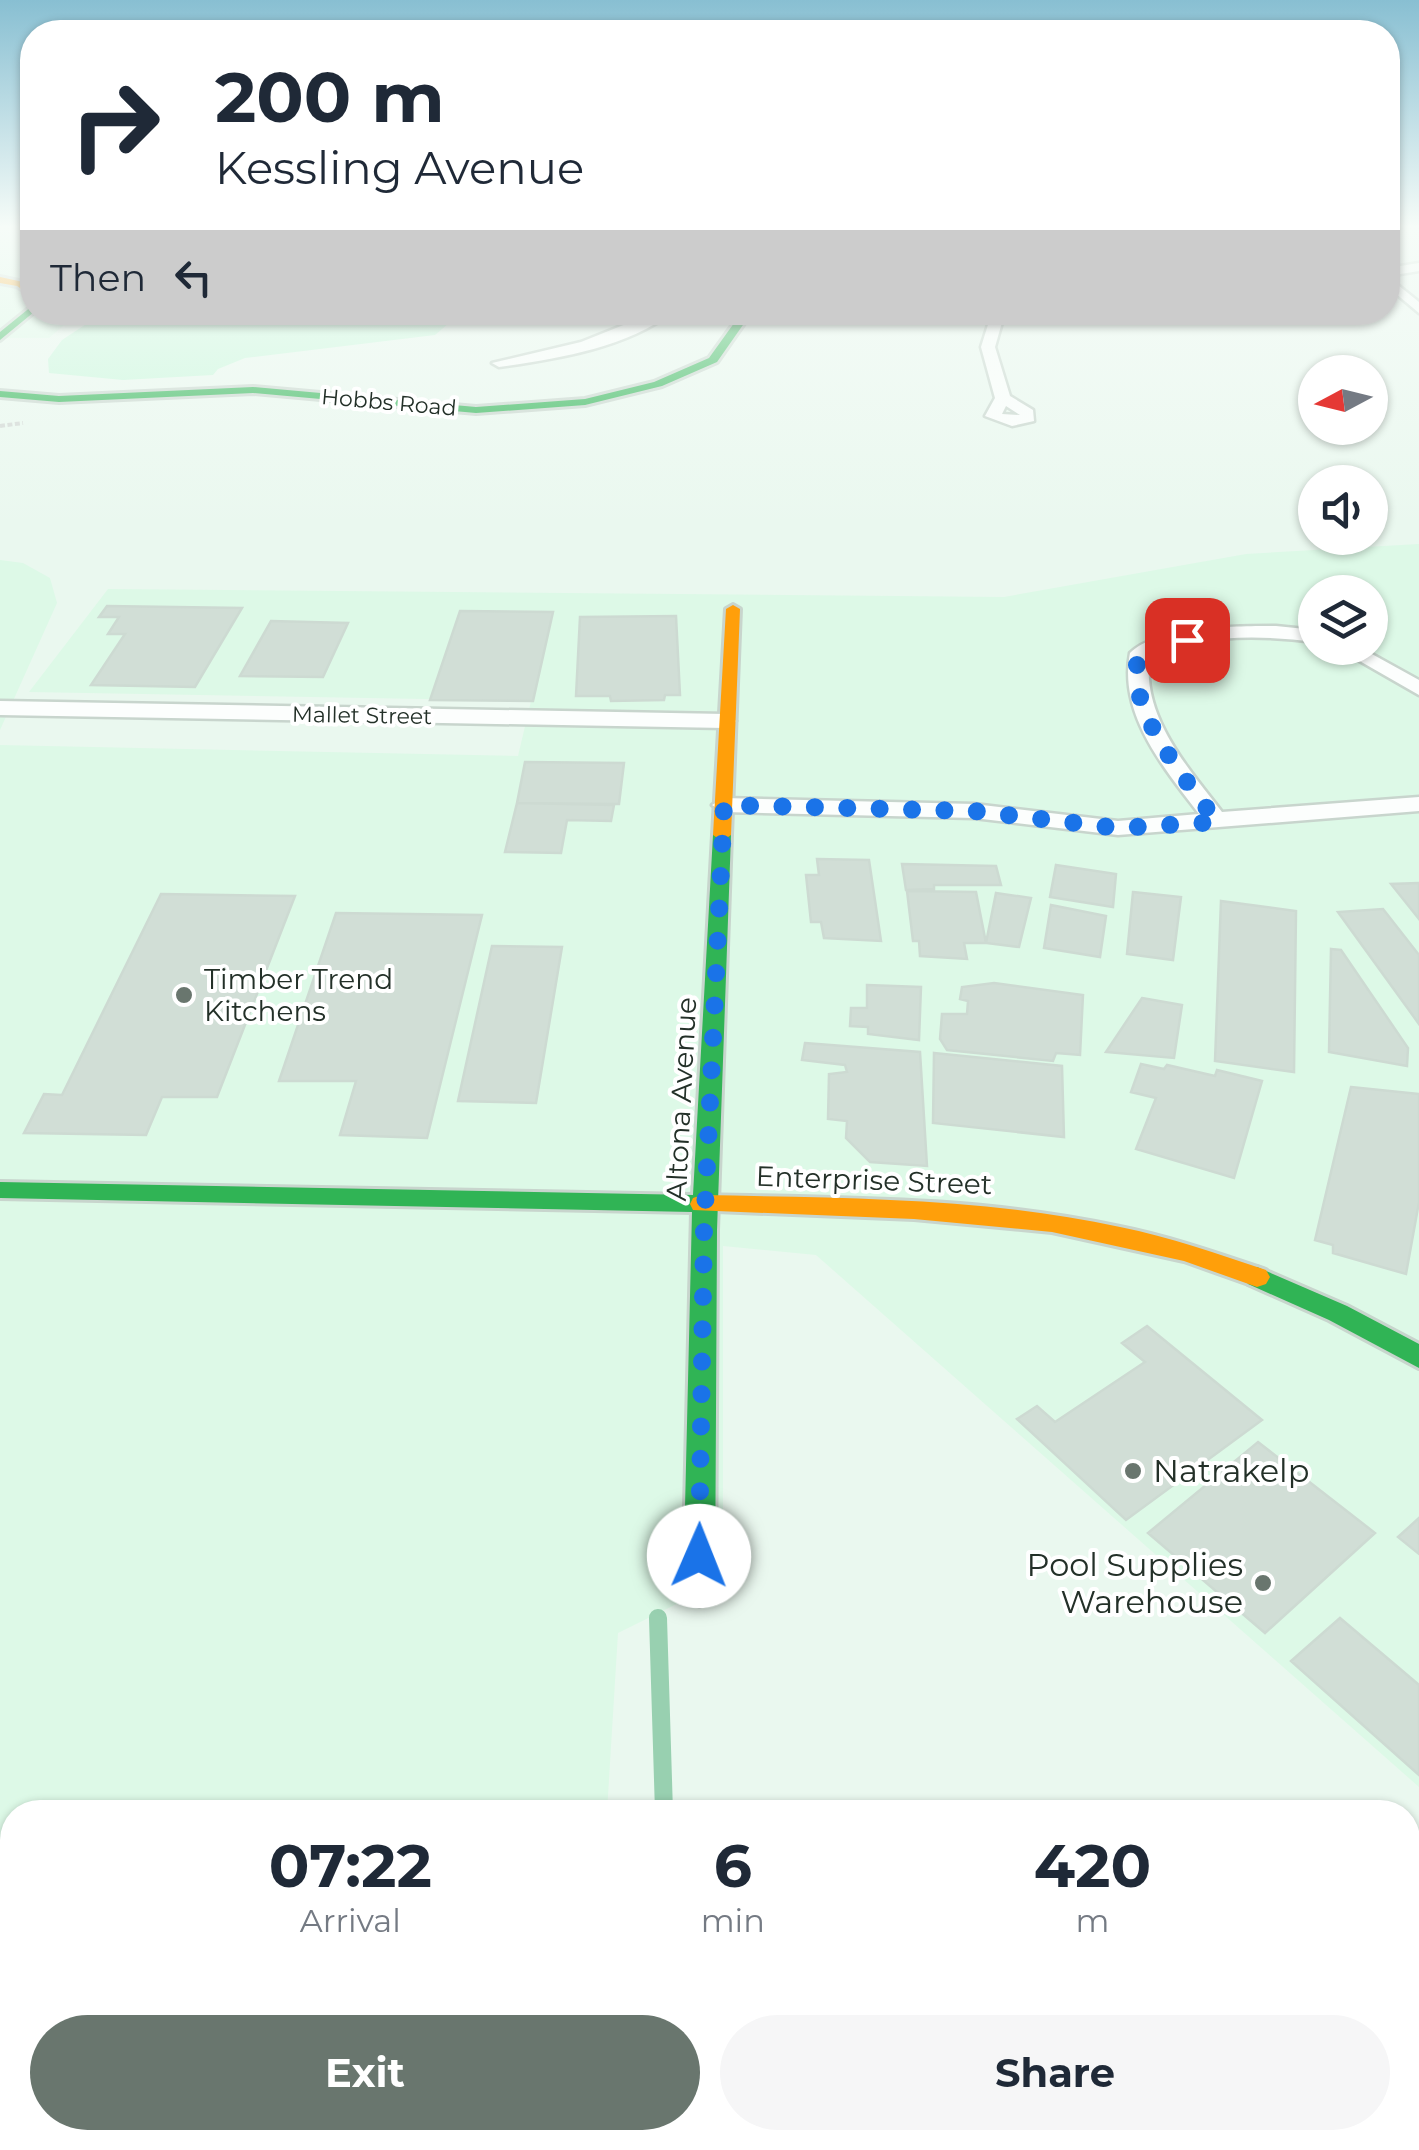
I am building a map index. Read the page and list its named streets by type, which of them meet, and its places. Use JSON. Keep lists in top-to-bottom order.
{
  "streets": {
    "street": [
      "Hobbs Road",
      "Mallet Street",
      "Altona Avenue",
      "Enterprise Street"
    ]
  },
  "crossings": [
    ["Mallet Street", "Altona Avenue"],
    ["Altona Avenue", "Enterprise Street"]
  ],
  "places": ["Timber Trend Kitchens", "Natrakelp", "Pool Supplies Warehouse"],
  "north": "left",
  "page": {
    "turn": ["200 m", "Kessling Avenue"],
    "then": "Then",
    "eta": [
      "07:22",
      "Arrival",
      "6",
      "min",
      "420",
      "m"
    ],
    "buttons": ["Exit", "Share"]
  }
}
